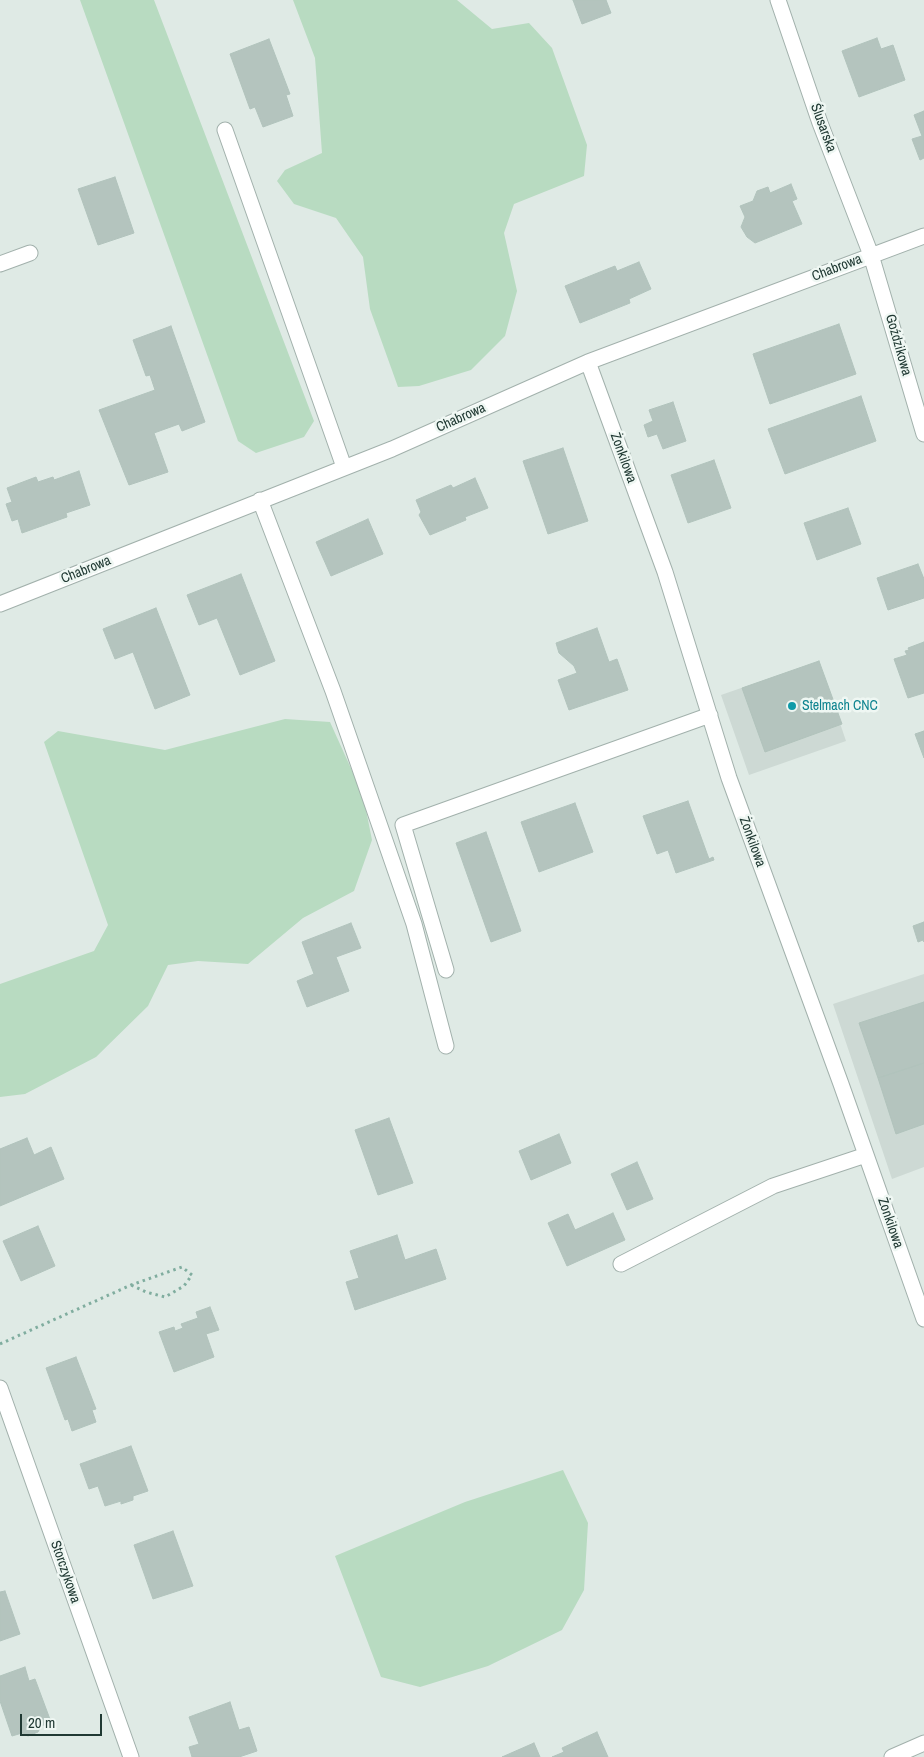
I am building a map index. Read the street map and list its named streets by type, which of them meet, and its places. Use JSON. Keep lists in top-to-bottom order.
{
  "streets": {
    "street": [
      "Ślusarska",
      "Chabrowa",
      "Goździkowa",
      "Żonkilowa",
      "Storczykowa"
    ]
  },
  "crossings": [
    ["Ślusarska", "Chabrowa"],
    ["Ślusarska", "Goździkowa"],
    ["Chabrowa", "Goździkowa"],
    ["Chabrowa", "Żonkilowa"]
  ],
  "places": ["Stelmach CNC"],
  "scale_bar": "20 m"
}
